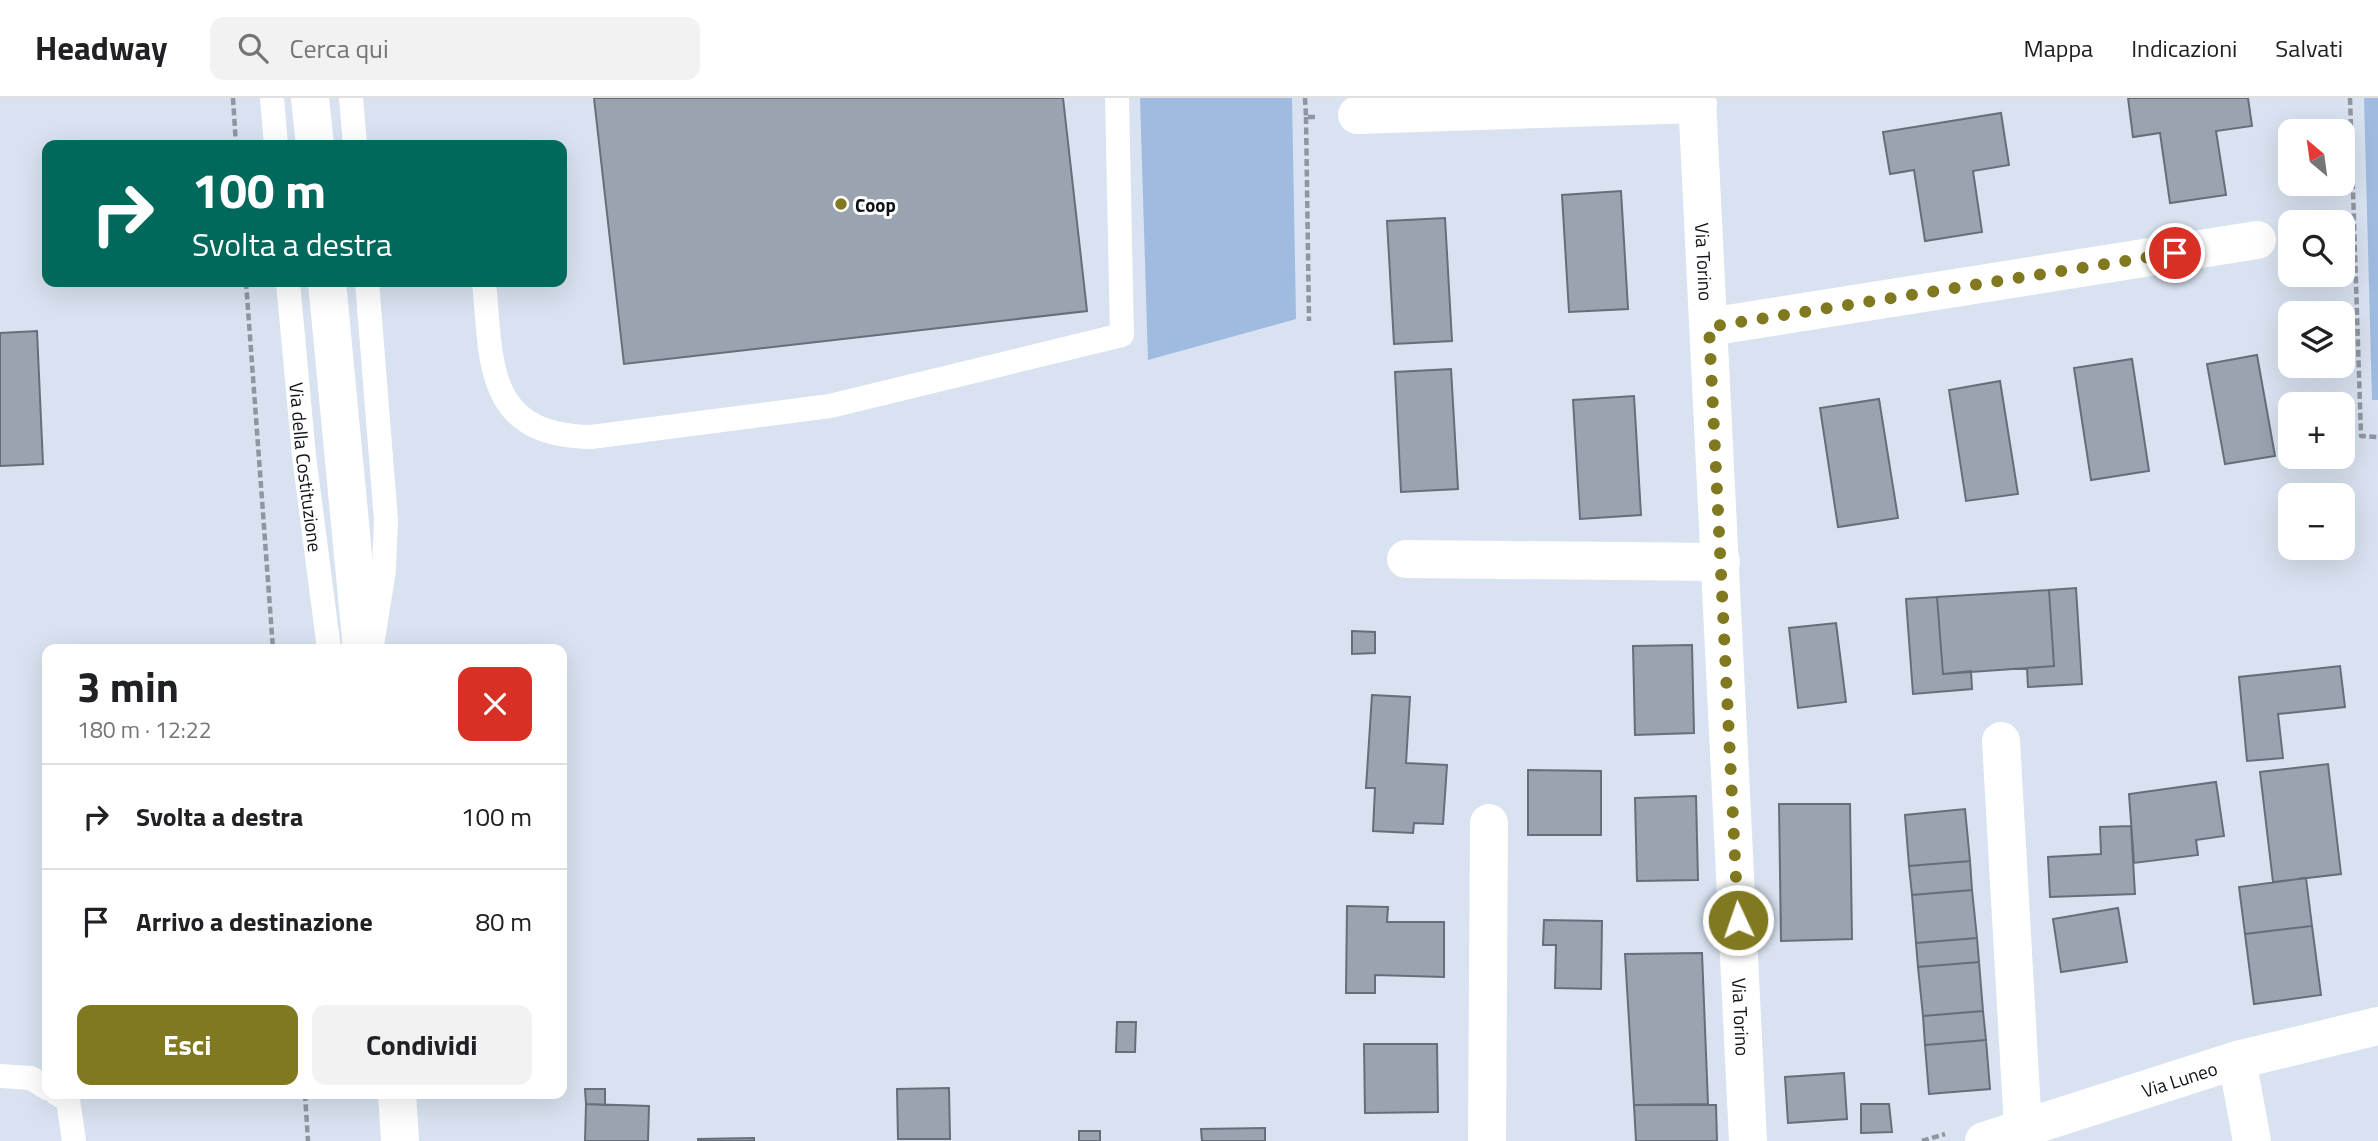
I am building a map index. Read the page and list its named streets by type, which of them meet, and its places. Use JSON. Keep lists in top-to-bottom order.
{
  "streets": {
    "street": ["Via Torino", "Via della Costituzione", "Via Luneo"]
  },
  "places": ["Coop"],
  "north": "top left",
  "page": {
    "header": "Headway",
    "search": "Cerca qui",
    "nav": ["Mappa", "Indicazioni", "Salvati"],
    "map_buttons": ["+", "−"],
    "turn": ["100 m", "Svolta a destra"],
    "heading": ["3 min", "180 m · 12:22"],
    "list": [
      {
        "name": "Svolta a destra",
        "value": "100 m"
      },
      {
        "name": "Arrivo a destinazione",
        "value": "80 m"
      }
    ],
    "buttons": ["Esci", "Condividi"]
  }
}
